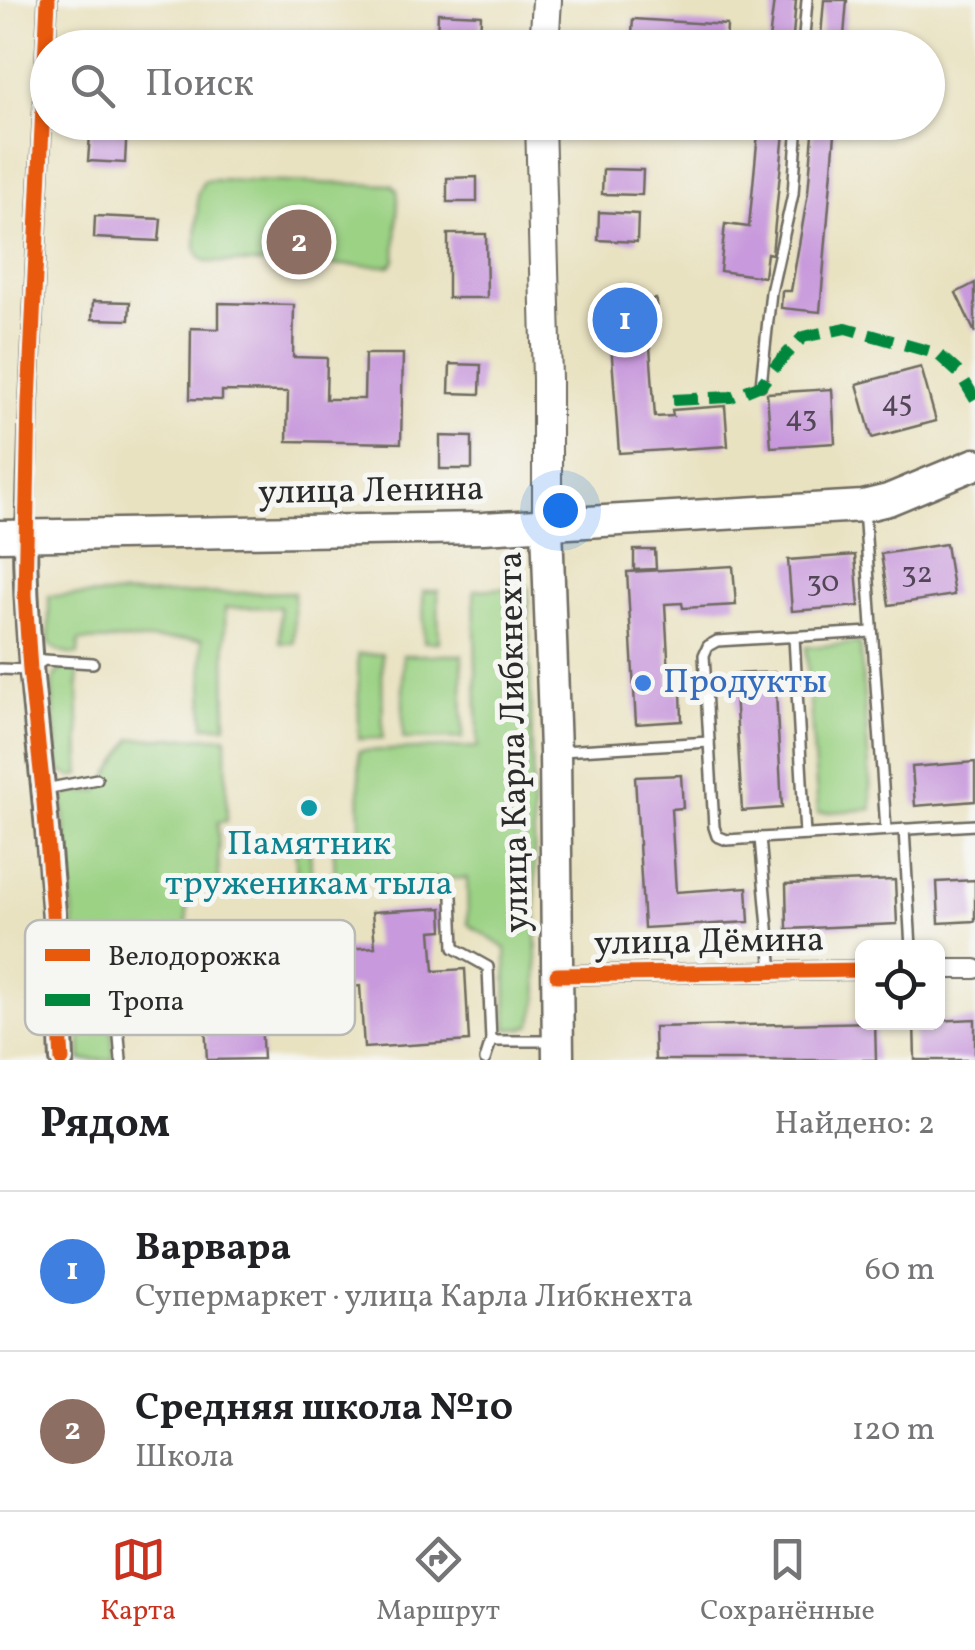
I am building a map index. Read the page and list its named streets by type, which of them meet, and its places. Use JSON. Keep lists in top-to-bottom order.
{
  "streets": {
    "main road": ["улица Ленина", "улица Карла Либкнехта"],
    "street": ["улица Дёмина"]
  },
  "crossings": [
    ["улица Ленина", "улица Карла Либкнехта"],
    ["улица Карла Либкнехта", "улица Дёмина"]
  ],
  "places": ["Продукты", "Памятник труженикам тыла"],
  "house_numbers": [
    "45",
    "43",
    "32",
    "30"
  ],
  "legend": ["Велодорожка", "Тропа"],
  "page": {
    "search": "Поиск",
    "pins": ["2", "1"],
    "heading": ["Рядом", "Найдено: 2"],
    "list": [
      {
        "mark": "1",
        "name": "Варвара",
        "note": "Супермаркет · улица Карла Либкнехта",
        "value": "60 m"
      },
      {
        "mark": "2",
        "name": "Средняя школа №10",
        "note": "Школа",
        "value": "120 m"
      }
    ],
    "nav": ["Карта", "Маршрут", "Сохранённые"]
  }
}
